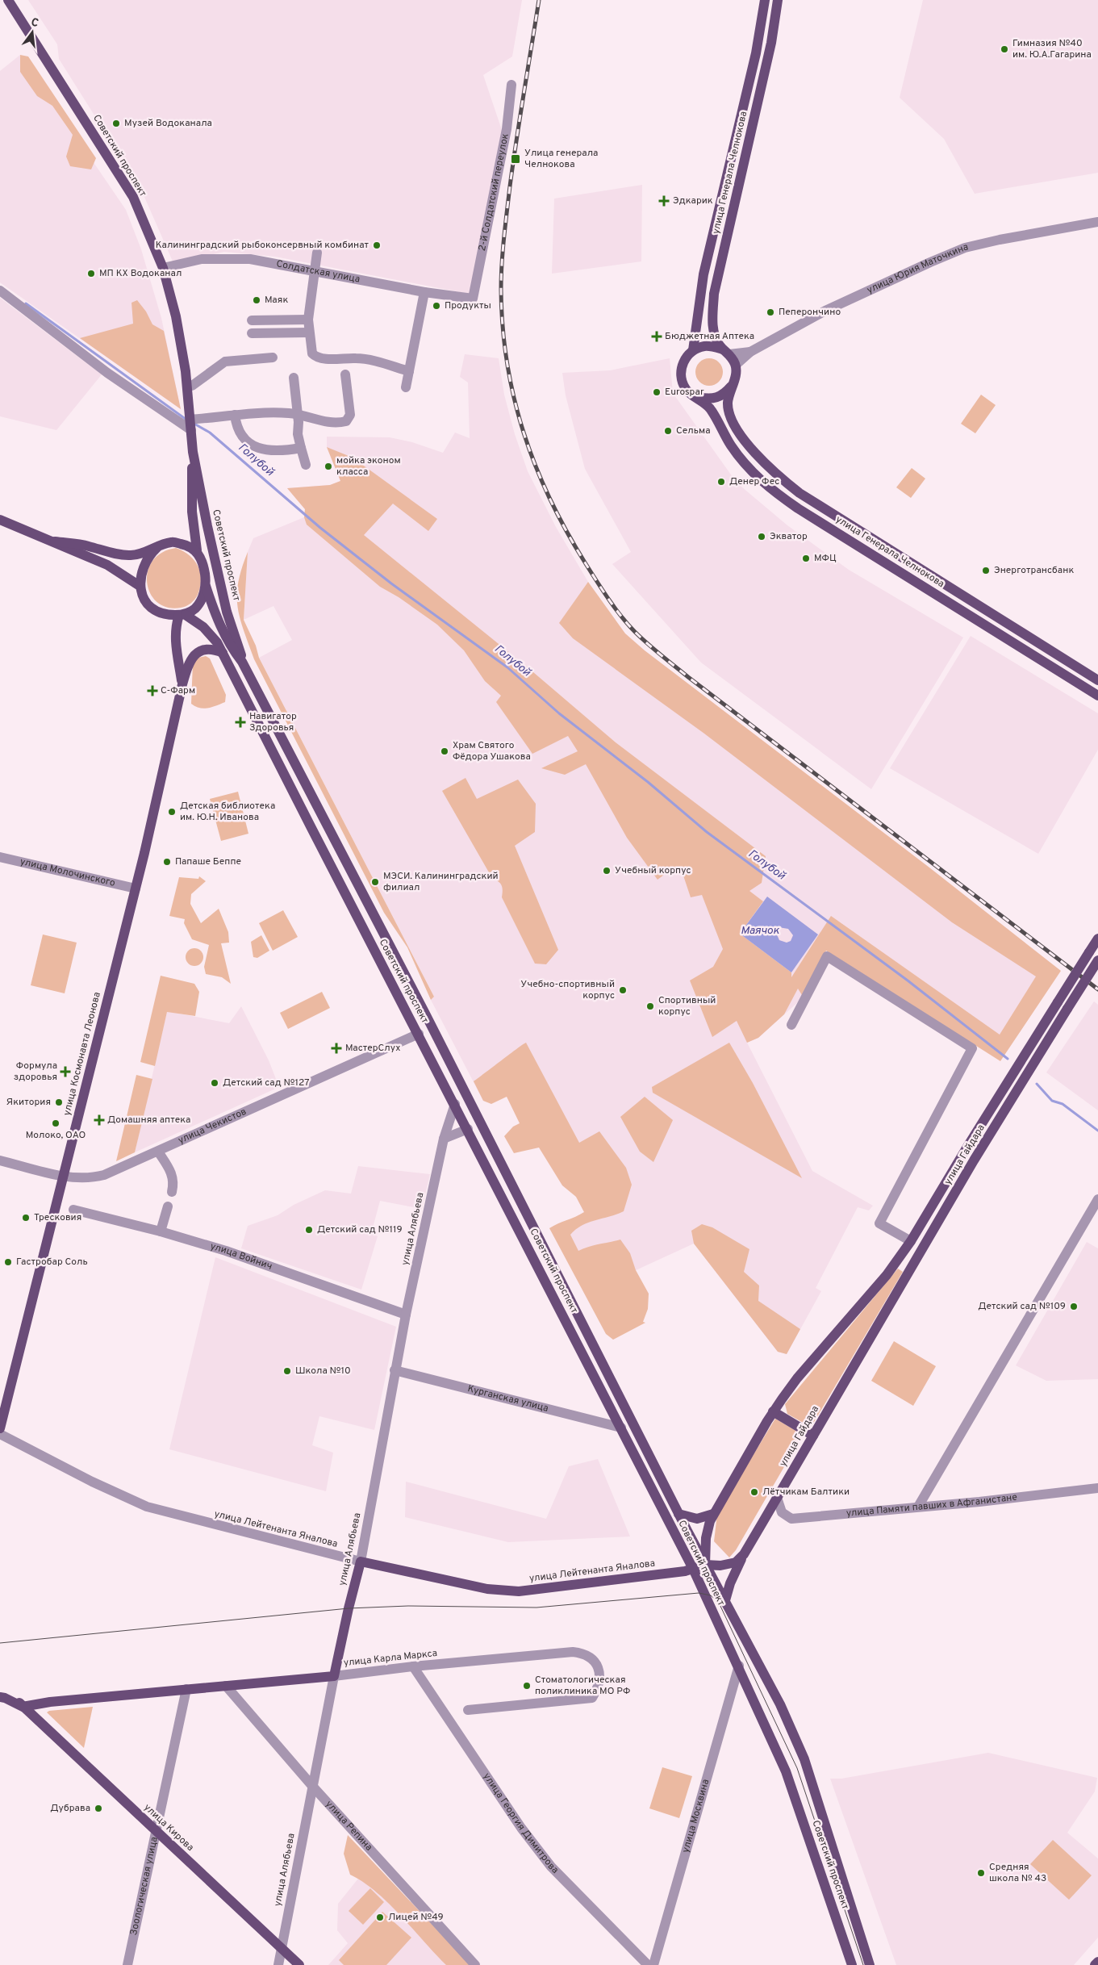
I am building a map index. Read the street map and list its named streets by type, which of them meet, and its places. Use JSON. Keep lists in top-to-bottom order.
{
  "streets": {
    "main road": [
      "Советский проспект",
      "улица Генерала Челнокова",
      "улица Космонавта Леонова",
      "улица Гайдара",
      "улица Алябьева",
      "улица Лейтенанта Яналова",
      "улица Карла Маркса",
      "улица Кирова"
    ],
    "street": [
      "2-й Солдатский переулок",
      "улица Юрия Маточкина",
      "Солдатская улица",
      "улица Молочинского",
      "улица Чекистов",
      "улица Войнич",
      "Курганская улица",
      "улица Памяти павших в Афганистане",
      "улица Москвина",
      "улица Георгия Димитрова",
      "улица Репина",
      "Зоологическая улица"
    ]
  },
  "crossings": [
    ["Советский проспект", "Солдатская улица"],
    ["Советский проспект", "улица Космонавта Леонова"],
    ["Советский проспект", "улица Чекистов"],
    ["Советский проспект", "улица Гайдара"],
    ["Советский проспект", "улица Алябьева"],
    ["Советский проспект", "Курганская улица"],
    ["Советский проспект", "улица Лейтенанта Яналова"],
    ["Советский проспект", "улица Москвина"],
    ["улица Генерала Челнокова", "улица Юрия Маточкина"],
    ["2-й Солдатский переулок", "Солдатская улица"],
    ["улица Молочинского", "улица Космонавта Леонова"],
    ["улица Космонавта Леонова", "улица Чекистов"],
    ["улица Гайдара", "улица Памяти павших в Афганистане"],
    ["улица Гайдара", "улица Лейтенанта Яналова"],
    ["улица Алябьева", "улица Войнич"],
    ["улица Алябьева", "Курганская улица"],
    ["улица Алябьева", "улица Лейтенанта Яналова"],
    ["улица Алябьева", "улица Карла Маркса"],
    ["улица Алябьева", "улица Репина"],
    ["улица Алябьева", "улица Кирова"],
    ["улица Карла Маркса", "улица Георгия Димитрова"],
    ["улица Карла Маркса", "улица Репина"],
    ["улица Карла Маркса", "улица Кирова"],
    ["улица Карла Маркса", "Зоологическая улица"],
    ["улица Кирова", "Зоологическая улица"]
  ],
  "water": ["Голубой", "Маячок"],
  "places": {
    "other": [
      "Гимназия №40 им. Ю.А.Гагарина",
      "Музей Водоканала",
      "Калининградский рыбоконсервный комбинат",
      "МП КХ Водоканал",
      "Маяк",
      "Продукты",
      "Пеперончино",
      "Eurospar",
      "Сельма",
      "мойка эконом класса",
      "Денер Фес",
      "Экватор",
      "МФЦ",
      "Энерготрансбанк",
      "Храм Святого Фёдора Ушакова",
      "Детская библиотека им. Ю.Н. Иванова",
      "Папаше Беппе",
      "Учебный корпус",
      "МЭСИ. Калининградский филиал",
      "Учебно-спортивный корпус",
      "Спортивный корпус",
      "Детский сад №127",
      "Якитория",
      "Молоко, ОАО",
      "Тресковия",
      "Детский сад №119",
      "Гастробар Соль",
      "Детский сад №109",
      "Школа №10",
      "Лётчикам Балтики",
      "Стоматологическая поликлиника МО РФ",
      "Дубрава",
      "Средняя школа № 43",
      "Лицей №49"
    ],
    "transit": ["Улица генерала Челнокова"],
    "health": [
      "Эдкарик",
      "Бюджетная Аптека",
      "С-Фарм",
      "Навигатор Здоровья",
      "МастерСлух",
      "Формула здоровья",
      "Домашняя аптека"
    ]
  },
  "north": "top"
}
